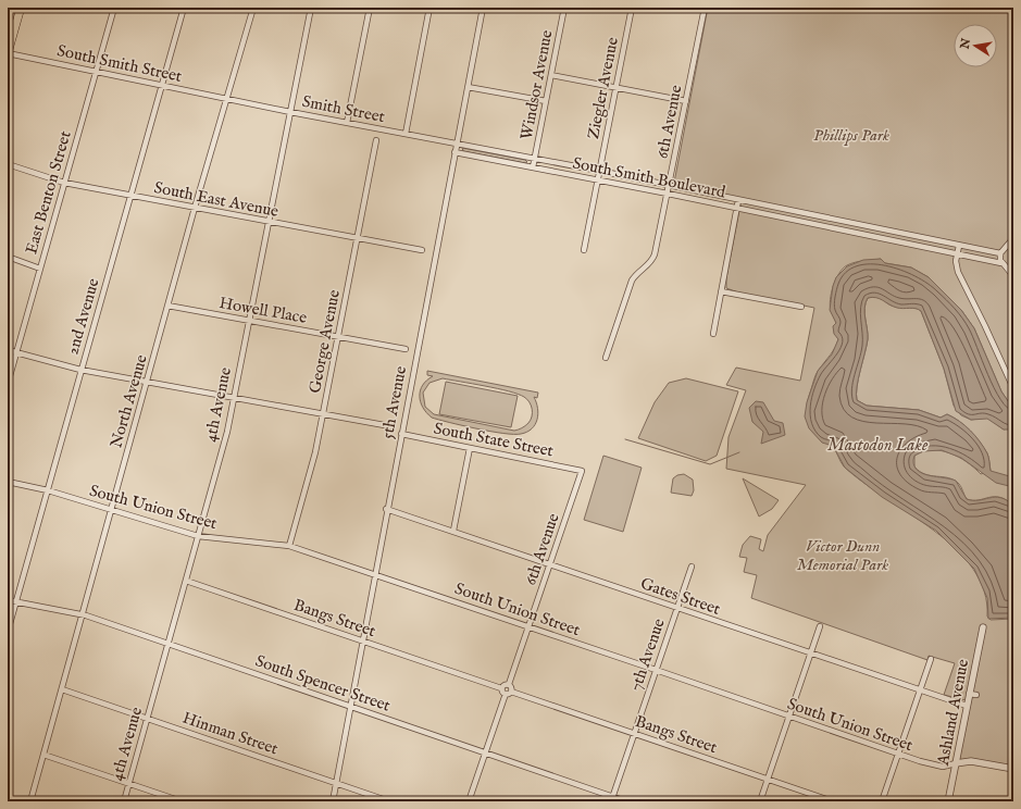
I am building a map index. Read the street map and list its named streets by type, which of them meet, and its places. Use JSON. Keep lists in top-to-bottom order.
{
  "streets": {
    "street": [
      "South Smith Street",
      "Windsor Avenue",
      "Ziegler Avenue",
      "Smith Street",
      "6th Avenue",
      "South Smith Boulevard",
      "East Benton Street",
      "South East Avenue",
      "Howell Place",
      "2nd Avenue",
      "George Avenue",
      "North Avenue",
      "5th Avenue",
      "4th Avenue",
      "South State Street",
      "South Union Street",
      "Gates Street",
      "Bangs Street",
      "7th Avenue",
      "South Spencer Street",
      "Ashland Avenue",
      "Hinman Street"
    ]
  },
  "crossings": [
    ["South Smith Street", "Smith Street"],
    ["South Smith Street", "East Benton Street"],
    ["South Smith Street", "2nd Avenue"],
    ["South Smith Street", "North Avenue"],
    ["Windsor Avenue", "South Smith Boulevard"],
    ["Ziegler Avenue", "South Smith Boulevard"],
    ["Smith Street", "South Smith Boulevard"],
    ["Smith Street", "North Avenue"],
    ["Smith Street", "5th Avenue"],
    ["Smith Street", "4th Avenue"],
    ["6th Avenue", "South Smith Boulevard"],
    ["6th Avenue", "South State Street"],
    ["6th Avenue", "South Union Street"],
    ["6th Avenue", "Gates Street"],
    ["South Smith Boulevard", "5th Avenue"],
    ["East Benton Street", "South East Avenue"],
    ["South East Avenue", "2nd Avenue"],
    ["South East Avenue", "George Avenue"],
    ["South East Avenue", "North Avenue"],
    ["South East Avenue", "4th Avenue"],
    ["Howell Place", "George Avenue"],
    ["Howell Place", "North Avenue"],
    ["Howell Place", "4th Avenue"],
    ["2nd Avenue", "South Union Street"],
    ["2nd Avenue", "South Spencer Street"],
    ["George Avenue", "South Union Street"],
    ["North Avenue", "South Union Street"],
    ["North Avenue", "South Spencer Street"],
    ["North Avenue", "Hinman Street"],
    ["5th Avenue", "South State Street"],
    ["5th Avenue", "South Union Street"],
    ["5th Avenue", "Gates Street"],
    ["5th Avenue", "Bangs Street"],
    ["5th Avenue", "South Spencer Street"],
    ["5th Avenue", "Hinman Street"],
    ["4th Avenue", "South Union Street"],
    ["4th Avenue", "Bangs Street"],
    ["4th Avenue", "South Spencer Street"],
    ["4th Avenue", "Hinman Street"],
    ["South Union Street", "7th Avenue"],
    ["South Union Street", "Ashland Avenue"],
    ["Gates Street", "7th Avenue"],
    ["Gates Street", "Ashland Avenue"],
    ["Bangs Street", "7th Avenue"],
    ["7th Avenue", "South Spencer Street"]
  ],
  "water": ["Mastodon Lake"],
  "parks": ["Phillips Park", "Victor Dunn Memorial Park"],
  "north": "left"
}
